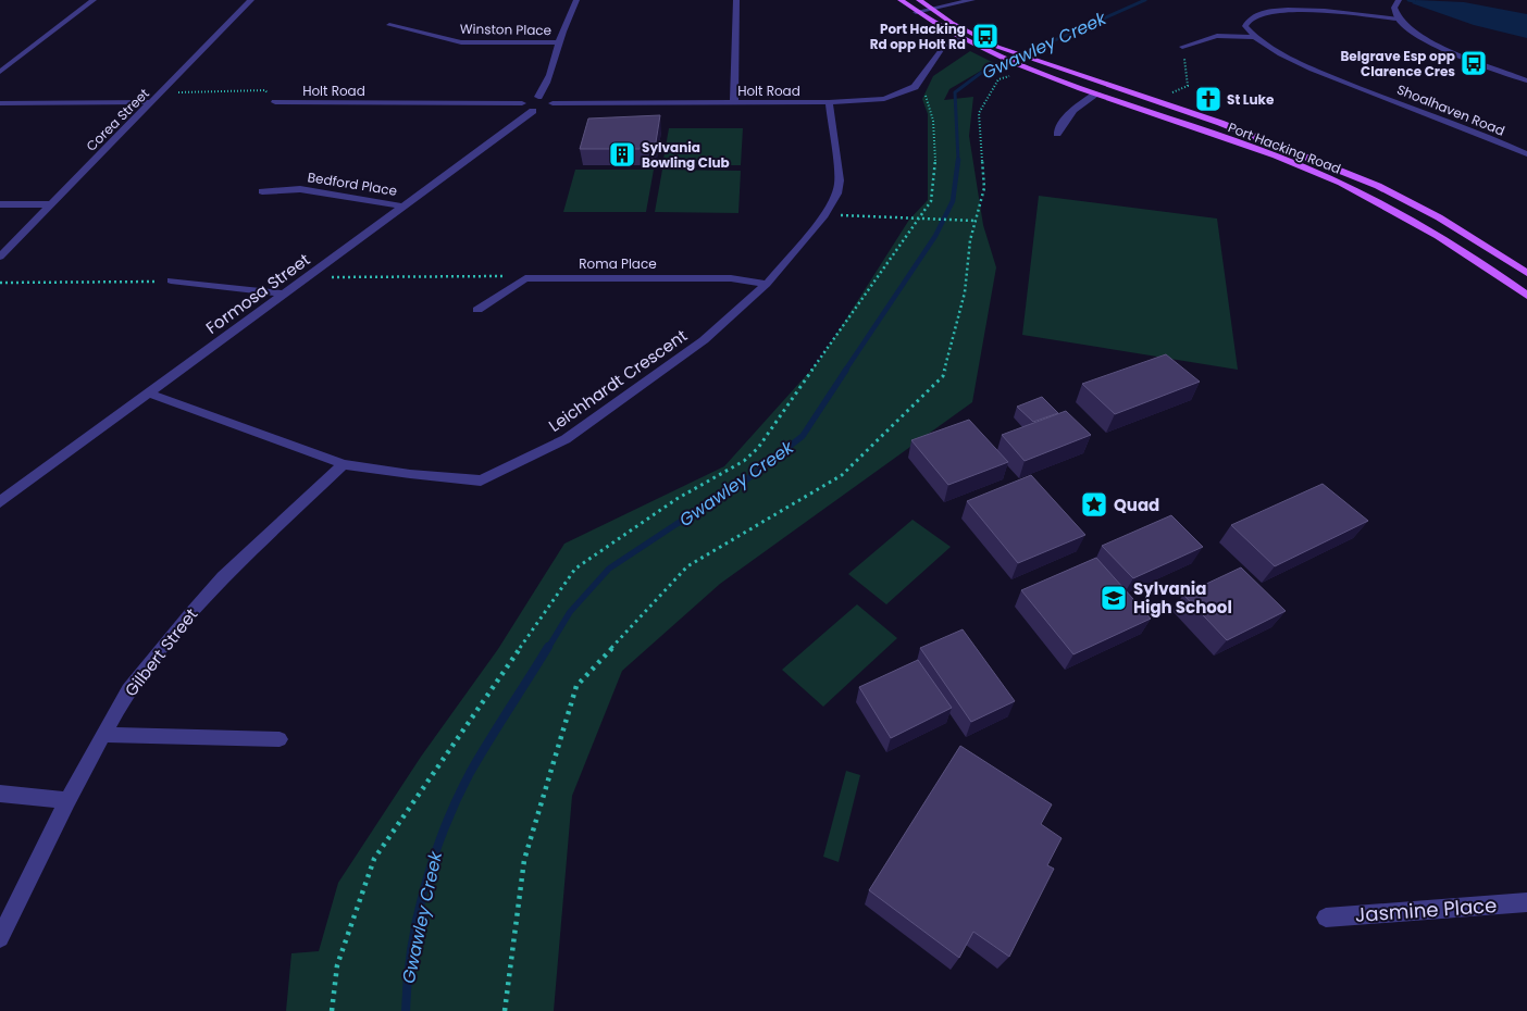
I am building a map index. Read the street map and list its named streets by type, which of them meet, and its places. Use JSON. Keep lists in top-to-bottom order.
{
  "streets": {
    "main road": ["Port Hacking Road"],
    "street": [
      "Winston Place",
      "Holt Road",
      "Shoalhaven Road",
      "Corea Street",
      "Bedford Place",
      "Roma Place",
      "Formosa Street",
      "Leichhardt Crescent",
      "Gilbert Street",
      "Jasmine Place"
    ]
  },
  "crossings": [
    ["Holt Road", "Port Hacking Road"],
    ["Holt Road", "Formosa Street"],
    ["Holt Road", "Leichhardt Crescent"],
    ["Bedford Place", "Formosa Street"],
    ["Roma Place", "Leichhardt Crescent"],
    ["Formosa Street", "Leichhardt Crescent"],
    ["Leichhardt Crescent", "Gilbert Street"]
  ],
  "water": ["Gwawley Creek"],
  "places": {
    "bus stop": ["Port Hacking Rd opp Holt Rd", "Belgrave Esp opp Clarence Cres"],
    "church": ["St Luke"],
    "building": ["Sylvania Bowling Club"],
    "place": ["Quad"],
    "school or university": ["Sylvania High School"]
  }
}
